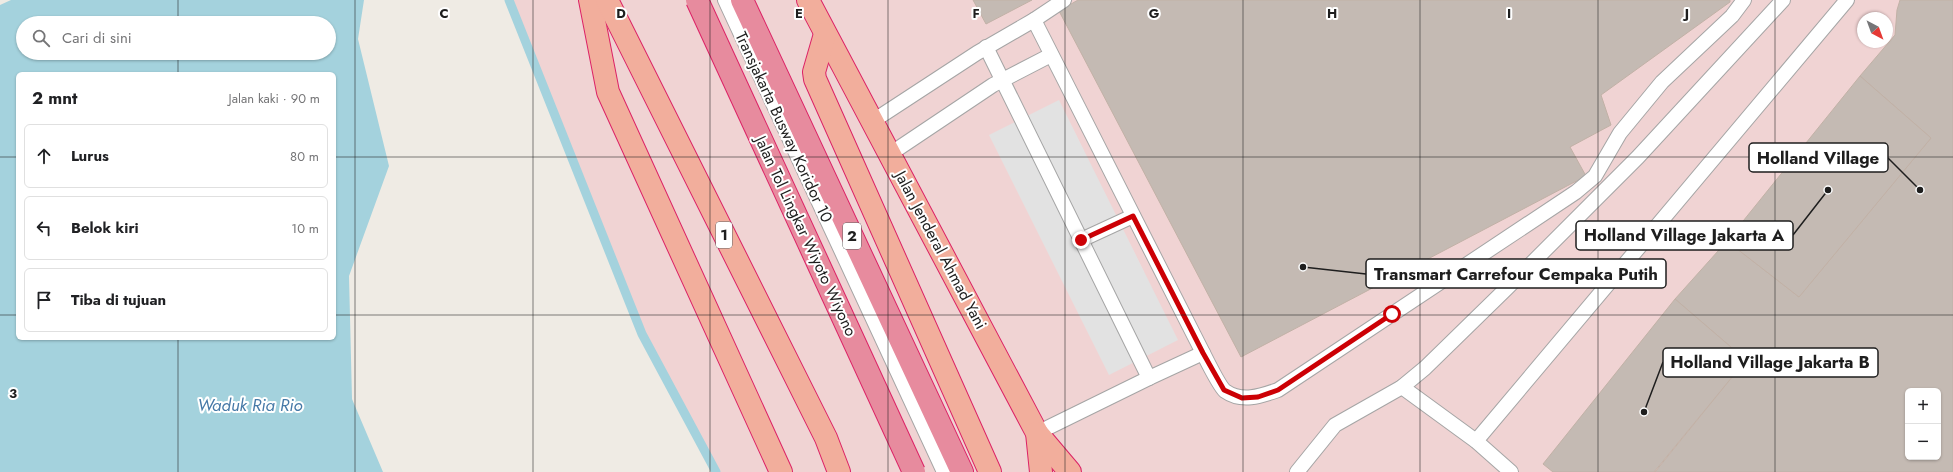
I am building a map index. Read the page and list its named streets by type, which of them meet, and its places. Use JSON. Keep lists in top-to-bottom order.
{
  "streets": {
    "highway": [
      "1",
      "Jalan Tol Lingkar Wiyoto Wiyono",
      "2",
      "Jalan Jenderal Ahmad Yani"
    ],
    "lane": ["Transjakarta Busway Koridor 10"]
  },
  "water": ["Waduk Ria Rio"],
  "places": [
    "Holland Village Jakarta A",
    "Holland Village",
    "Transmart Carrefour Cempaka Putih",
    "Holland Village Jakarta B"
  ],
  "north": "bottom right",
  "page": {
    "search": "Cari di sini",
    "heading": ["2 mnt", "Jalan kaki · 90 m"],
    "list": [
      ["Lurus", "80 m"],
      ["Belok kiri", "10 m"],
      "Tiba di tujuan"
    ],
    "map_buttons": ["+", "−"]
  },
  "grid": {
    "columns": [
      "C",
      "D",
      "E",
      "F",
      "G",
      "H",
      "I",
      "J"
    ],
    "rows": ["3"]
  }
}
